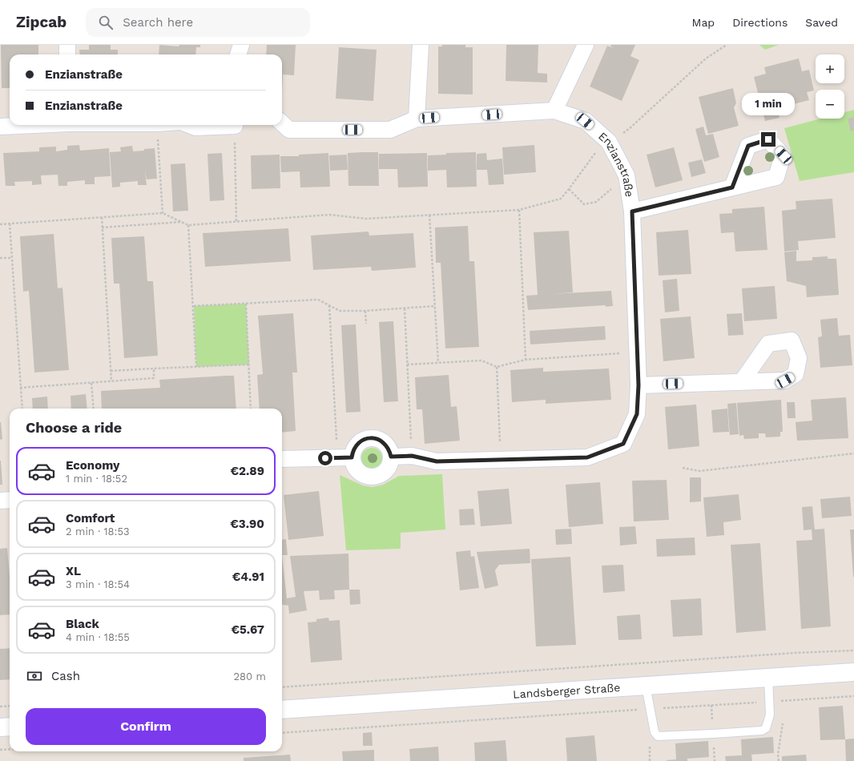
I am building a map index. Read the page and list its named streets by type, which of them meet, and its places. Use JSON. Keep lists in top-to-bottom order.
{
  "streets": {
    "street": ["Enzianstraße", "Landsberger Straße"]
  },
  "page": {
    "header": "Zipcab",
    "search": "Search here",
    "nav": ["Map", "Directions", "Saved"],
    "map_buttons": ["+", "−"],
    "banner": ["Enzianstraße", "Enzianstraße"],
    "bubble": "1 min",
    "heading": "Choose a ride",
    "list": [
      {
        "name": "Economy",
        "note": "1 min · 18:52",
        "value": "€2.89"
      },
      {
        "name": "Comfort",
        "note": "2 min · 18:53",
        "value": "€3.90"
      },
      {
        "name": "XL",
        "note": "3 min · 18:54",
        "value": "€4.91"
      },
      {
        "name": "Black",
        "note": "4 min · 18:55",
        "value": "€5.67"
      }
    ],
    "pay": ["Cash", "280 m"],
    "buttons": "Confirm"
  }
}
